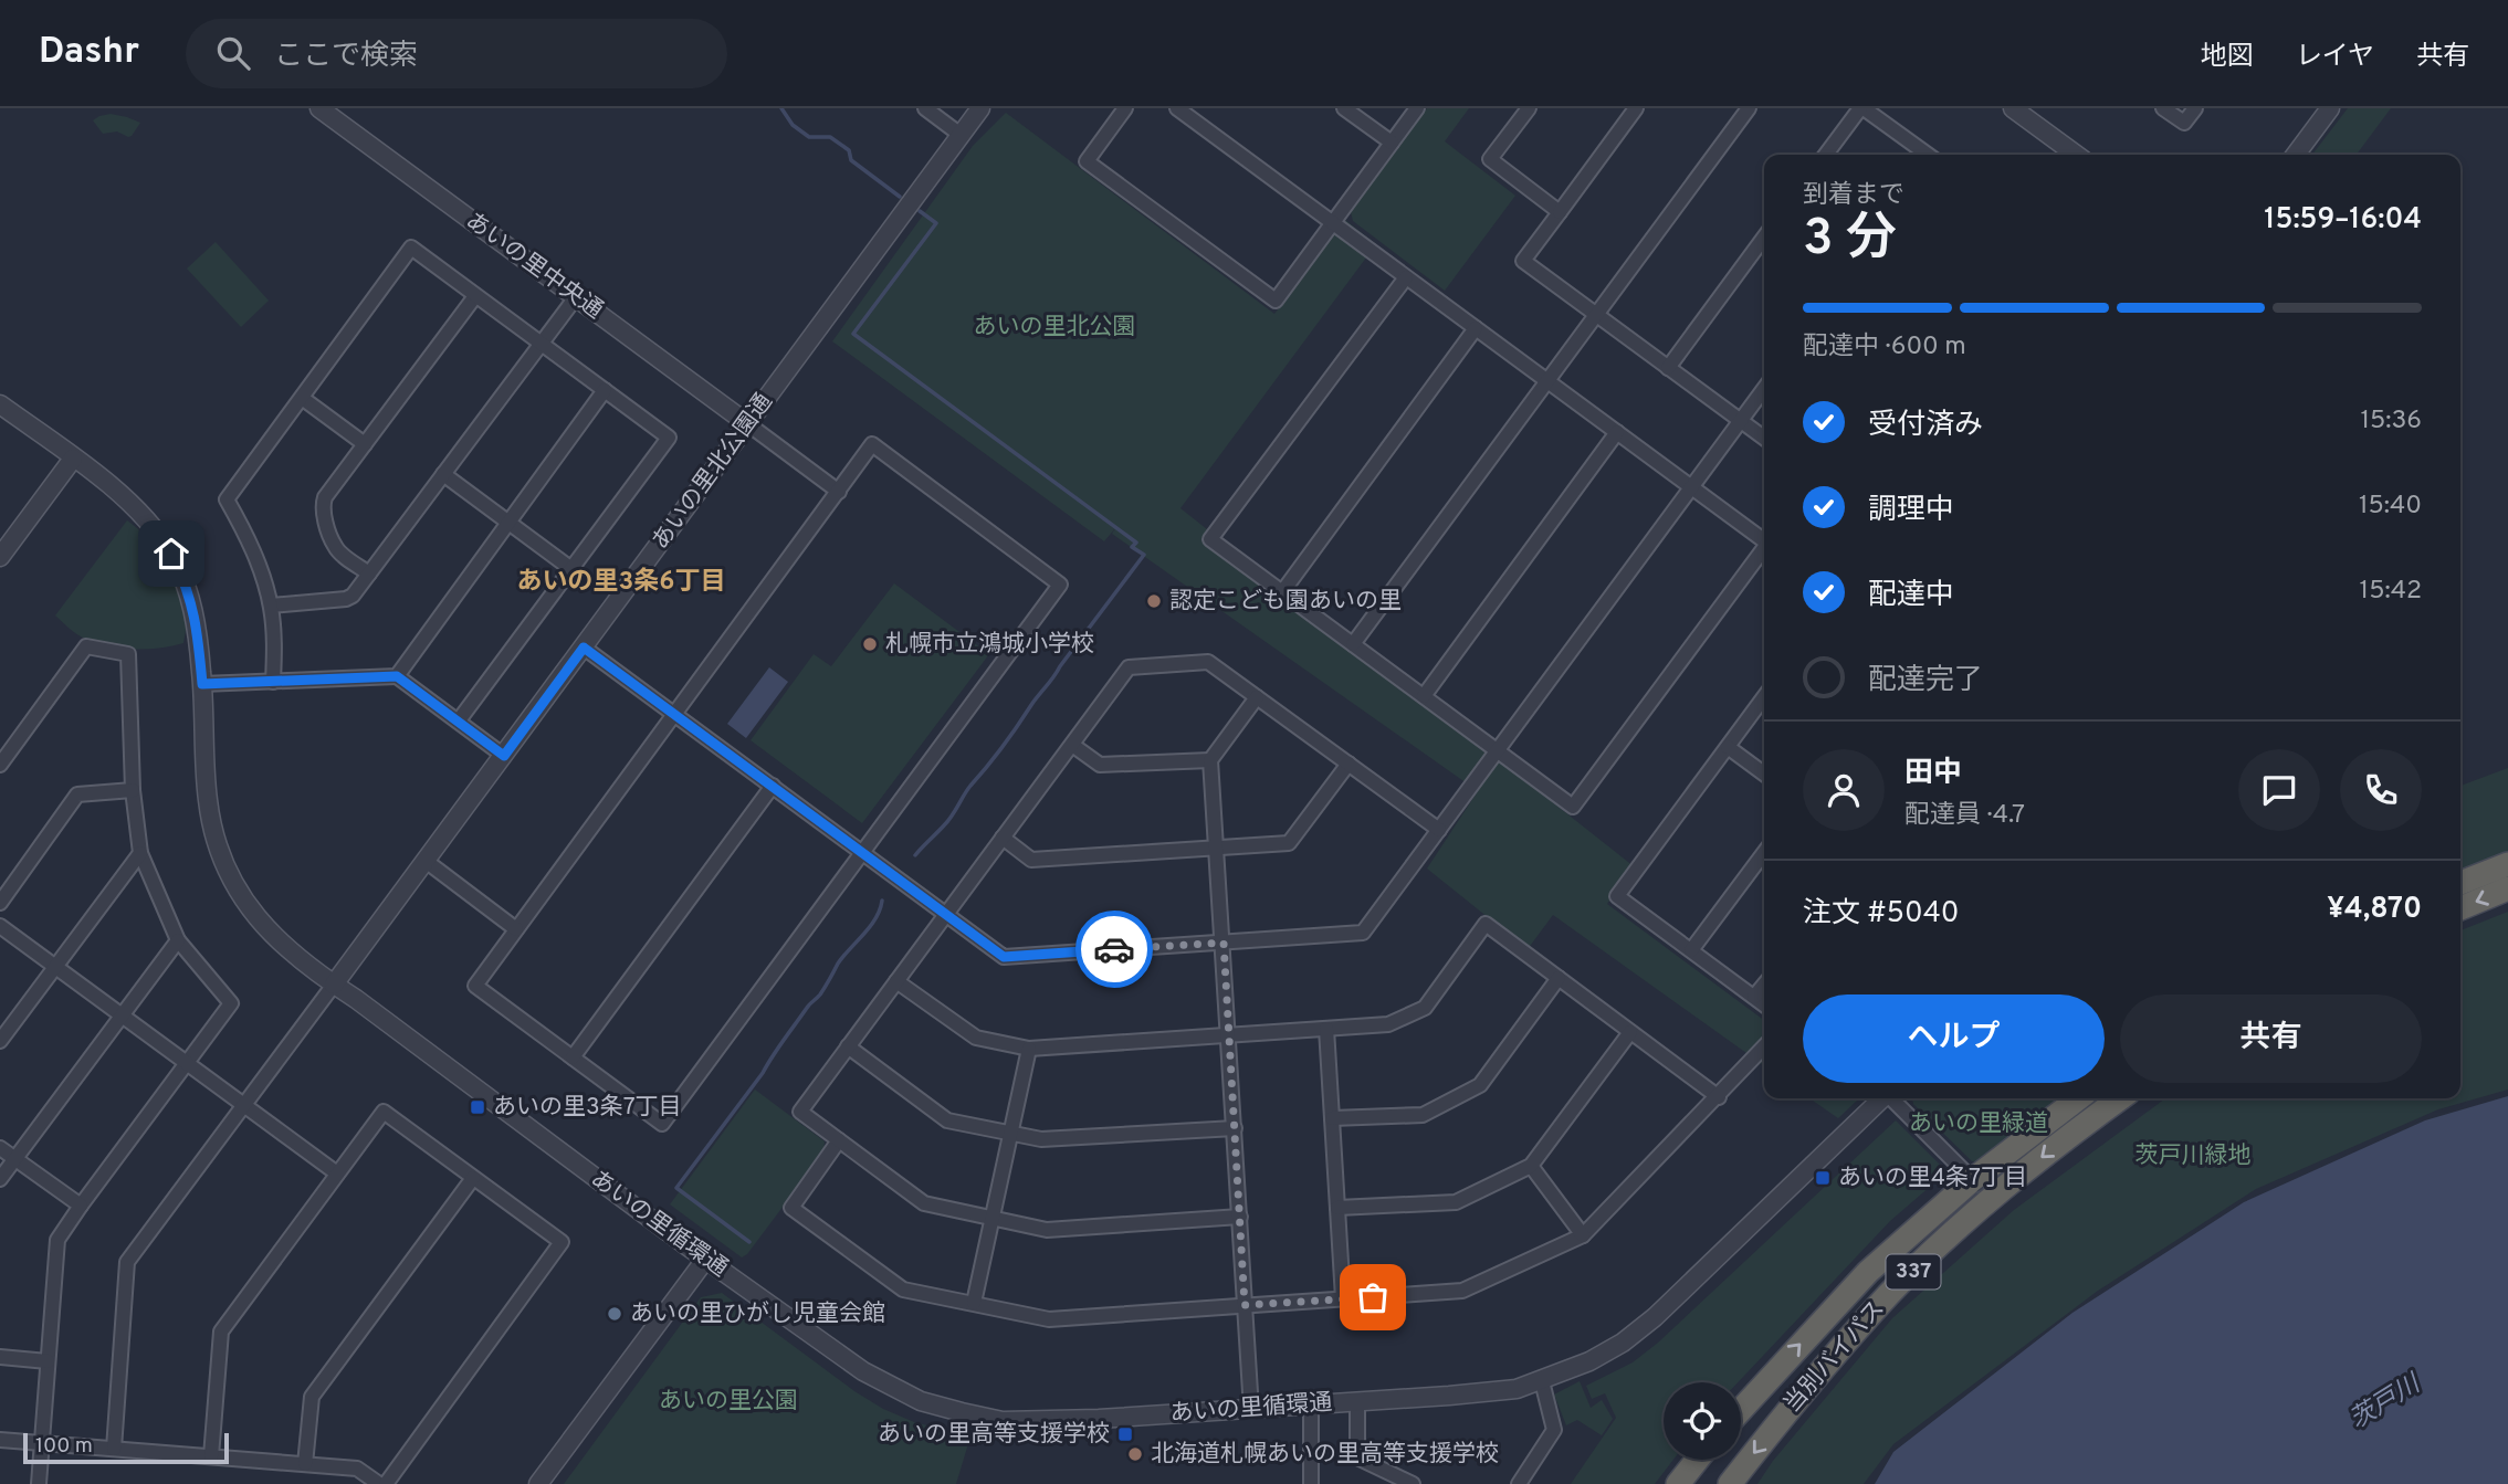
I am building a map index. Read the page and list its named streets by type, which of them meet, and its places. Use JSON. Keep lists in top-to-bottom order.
{
  "streets": {
    "highway": ["337", "当別バイパス"],
    "street": ["あいの里中央通", "あいの里北公園通", "あいの里循環通"]
  },
  "crossings": [
    ["あいの里中央通", "あいの里北公園通"],
    ["あいの里北公園通", "あいの里循環通"]
  ],
  "districts": ["あいの里3条6丁目"],
  "water": ["茨戸川"],
  "parks": [
    "あいの里北公園",
    "あいの里緑道",
    "茨戸川緑地",
    "あいの里公園"
  ],
  "places": {
    "other": [
      "認定こども園あいの里",
      "札幌市立鴻城小学校",
      "あいの里ひがし児童会館",
      "北海道札幌あいの里高等支援学校"
    ],
    "transit": ["あいの里3条7丁目", "あいの里4条7丁目", "あいの里高等支援学校"]
  },
  "scale_bar": "100 m",
  "page": {
    "header": "Dashr",
    "search": "ここで検索",
    "nav": ["地図", "レイヤ", "共有"],
    "heading": ["3 分", "到着まで", "15:59–16:04"],
    "panel": [
      "田中",
      "配達員 · 4.7",
      "注文 #5040",
      "¥4,870"
    ],
    "bar": "配達中 · 600 m",
    "list": [
      ["受付済み", "15:36"],
      ["調理中", "15:40"],
      ["配達中", "15:42"],
      "配達完了"
    ],
    "buttons": ["ヘルプ", "共有"],
    "scale": "100 m"
  }
}
